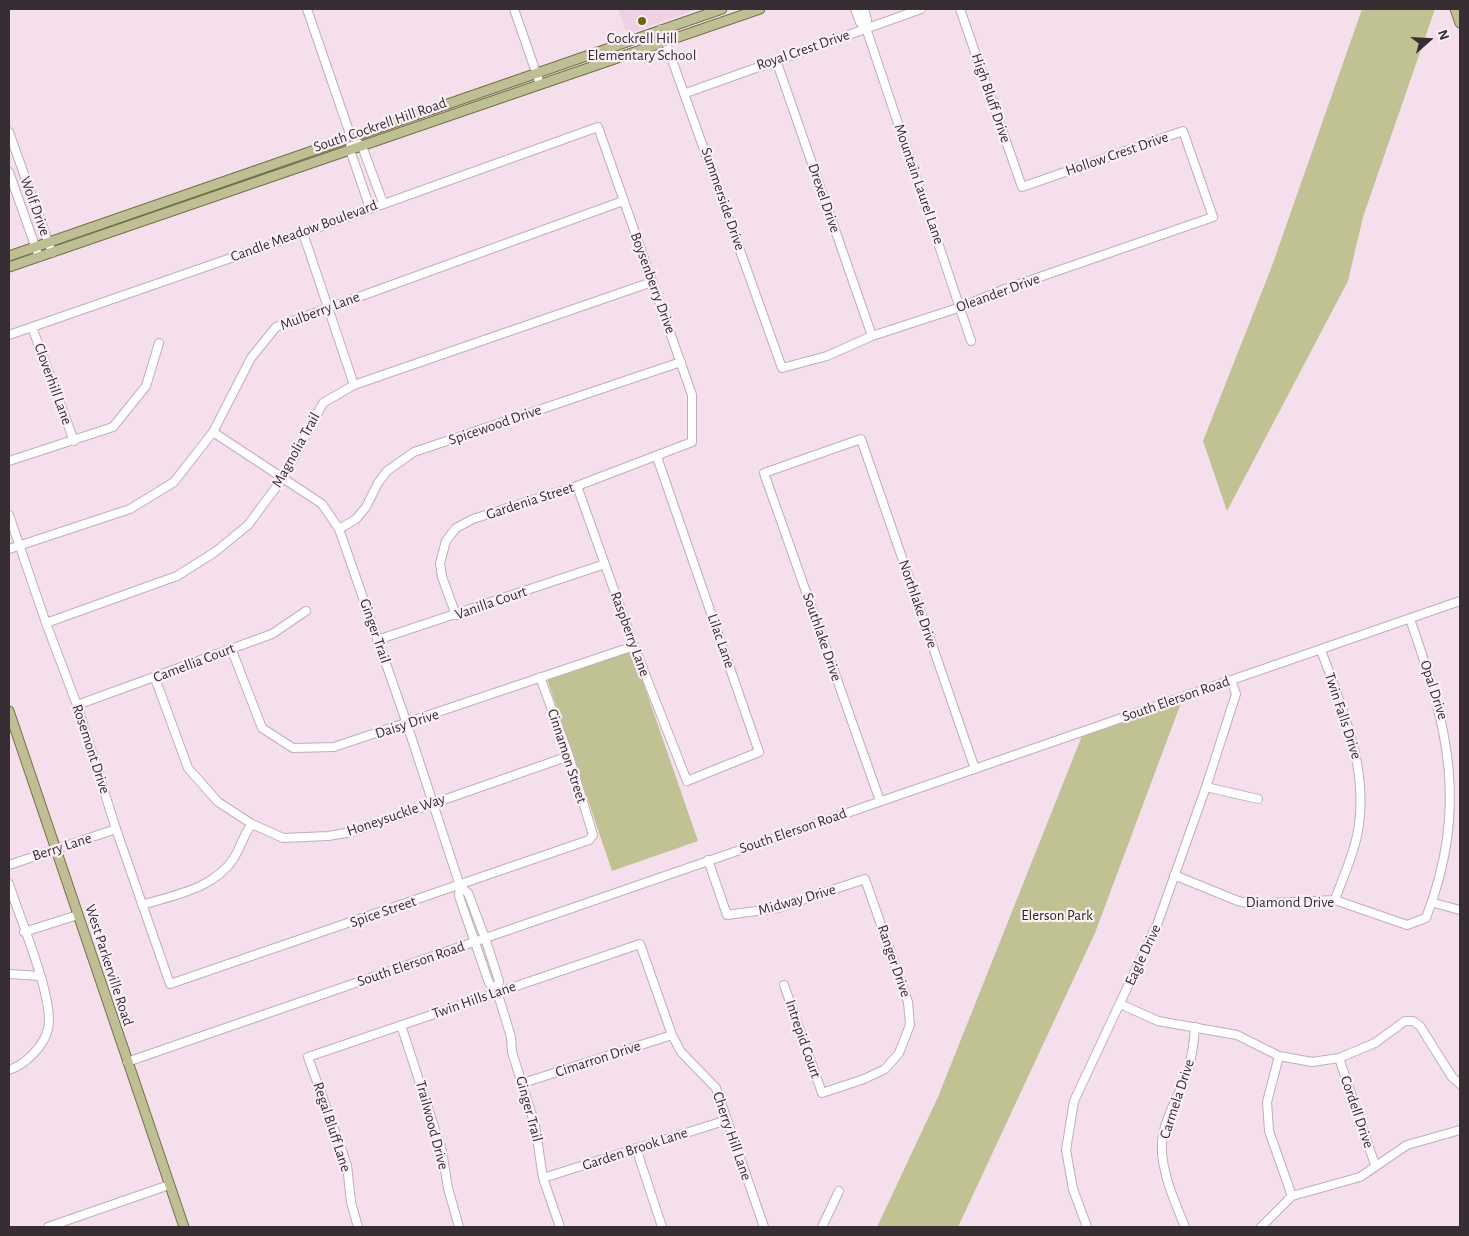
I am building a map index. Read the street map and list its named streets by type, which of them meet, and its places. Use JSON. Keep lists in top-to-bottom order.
{
  "streets": {
    "main road": ["South Cockrell Hill Road", "West Parkerville Road"],
    "street": [
      "Royal Crest Drive",
      "High Bluff Drive",
      "Hollow Crest Drive",
      "Mountain Laurel Lane",
      "Drexel Drive",
      "Summerside Drive",
      "Wolf Drive",
      "Candle Meadow Boulevard",
      "Boysenberry Drive",
      "Oleander Drive",
      "Mulberry Lane",
      "Cloverhill Lane",
      "Spicewood Drive",
      "Magnolia Trail",
      "Gardenia Street",
      "Vanilla Court",
      "Northlake Drive",
      "Ginger Trail",
      "Raspberry Lane",
      "Southlake Drive",
      "Lilac Lane",
      "Camellia Court",
      "Opal Drive",
      "South Elerson Road",
      "Twin Falls Drive",
      "Daisy Drive",
      "Rosemont Drive",
      "Cinnamon Street",
      "Honeysuckle Way",
      "Berry Lane",
      "Midway Drive",
      "Diamond Drive",
      "Spice Street",
      "Eagle Drive",
      "Ranger Drive",
      "Twin Hills Lane",
      "Intrepid Court",
      "Cimarron Drive",
      "Carmela Drive",
      "Cordell Drive",
      "Trailwood Drive",
      "Regal Bluff Lane",
      "Cherry Hill Lane",
      "Garden Brook Lane"
    ]
  },
  "crossings": [
    ["Royal Crest Drive", "Mountain Laurel Lane"],
    ["Royal Crest Drive", "Drexel Drive"],
    ["Royal Crest Drive", "Summerside Drive"],
    ["High Bluff Drive", "Hollow Crest Drive"],
    ["South Cockrell Hill Road", "Summerside Drive"],
    ["South Cockrell Hill Road", "Wolf Drive"],
    ["Hollow Crest Drive", "Oleander Drive"],
    ["Mountain Laurel Lane", "Oleander Drive"],
    ["Drexel Drive", "Oleander Drive"],
    ["Summerside Drive", "Oleander Drive"],
    ["Candle Meadow Boulevard", "Boysenberry Drive"],
    ["Candle Meadow Boulevard", "Cloverhill Lane"],
    ["Boysenberry Drive", "Mulberry Lane"],
    ["Boysenberry Drive", "Spicewood Drive"],
    ["Boysenberry Drive", "Magnolia Trail"],
    ["Boysenberry Drive", "Gardenia Street"],
    ["Mulberry Lane", "Ginger Trail"],
    ["Mulberry Lane", "Rosemont Drive"],
    ["Spicewood Drive", "Ginger Trail"],
    ["Magnolia Trail", "Ginger Trail"],
    ["Magnolia Trail", "Rosemont Drive"],
    ["Gardenia Street", "Vanilla Court"],
    ["Gardenia Street", "Raspberry Lane"],
    ["Gardenia Street", "Lilac Lane"],
    ["Vanilla Court", "Ginger Trail"],
    ["Vanilla Court", "Raspberry Lane"],
    ["Northlake Drive", "Southlake Drive"],
    ["Northlake Drive", "South Elerson Road"],
    ["Ginger Trail", "South Elerson Road"],
    ["Ginger Trail", "Daisy Drive"],
    ["Ginger Trail", "Honeysuckle Way"],
    ["Ginger Trail", "Spice Street"],
    ["Ginger Trail", "Twin Hills Lane"],
    ["Ginger Trail", "Cimarron Drive"],
    ["Ginger Trail", "Garden Brook Lane"],
    ["Raspberry Lane", "Lilac Lane"],
    ["Raspberry Lane", "Daisy Drive"],
    ["Southlake Drive", "South Elerson Road"],
    ["Camellia Court", "Daisy Drive"],
    ["Camellia Court", "Rosemont Drive"],
    ["Camellia Court", "Honeysuckle Way"],
    ["Opal Drive", "South Elerson Road"],
    ["Opal Drive", "Diamond Drive"],
    ["South Elerson Road", "Twin Falls Drive"],
    ["South Elerson Road", "Midway Drive"],
    ["South Elerson Road", "Eagle Drive"],
    ["South Elerson Road", "West Parkerville Road"],
    ["Twin Falls Drive", "Diamond Drive"],
    ["Daisy Drive", "Cinnamon Street"],
    ["Rosemont Drive", "Berry Lane"],
    ["Rosemont Drive", "Spice Street"],
    ["Cinnamon Street", "Honeysuckle Way"],
    ["Cinnamon Street", "Spice Street"],
    ["Berry Lane", "West Parkerville Road"],
    ["Midway Drive", "Ranger Drive"],
    ["Diamond Drive", "Eagle Drive"],
    ["Ranger Drive", "Intrepid Court"],
    ["Twin Hills Lane", "Trailwood Drive"],
    ["Twin Hills Lane", "Regal Bluff Lane"],
    ["Twin Hills Lane", "Cherry Hill Lane"],
    ["Cimarron Drive", "Cherry Hill Lane"],
    ["Cherry Hill Lane", "Garden Brook Lane"]
  ],
  "parks": ["Elerson Park"],
  "places": ["Cockrell Hill Elementary School"],
  "north": "right"
}
